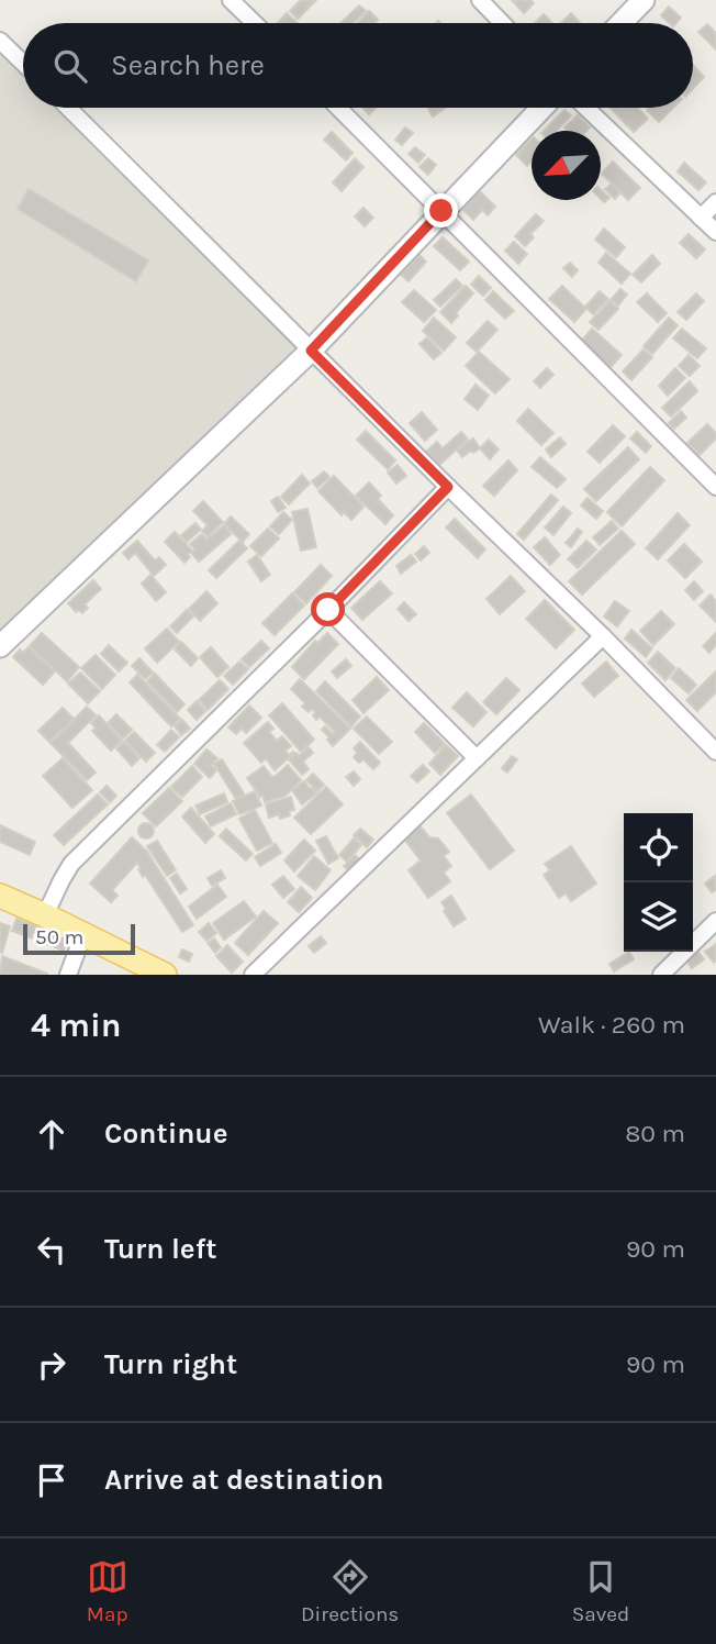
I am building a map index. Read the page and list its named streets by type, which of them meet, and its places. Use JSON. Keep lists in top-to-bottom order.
{
  "scale_bar": "50 m",
  "north": "bottom left",
  "page": {
    "search": "Search here",
    "scale": "50 m",
    "heading": ["4 min", "Walk · 260 m"],
    "list": [
      ["Continue", "80 m"],
      ["Turn left", "90 m"],
      ["Turn right", "90 m"],
      "Arrive at destination"
    ],
    "nav": ["Map", "Directions", "Saved"]
  }
}
